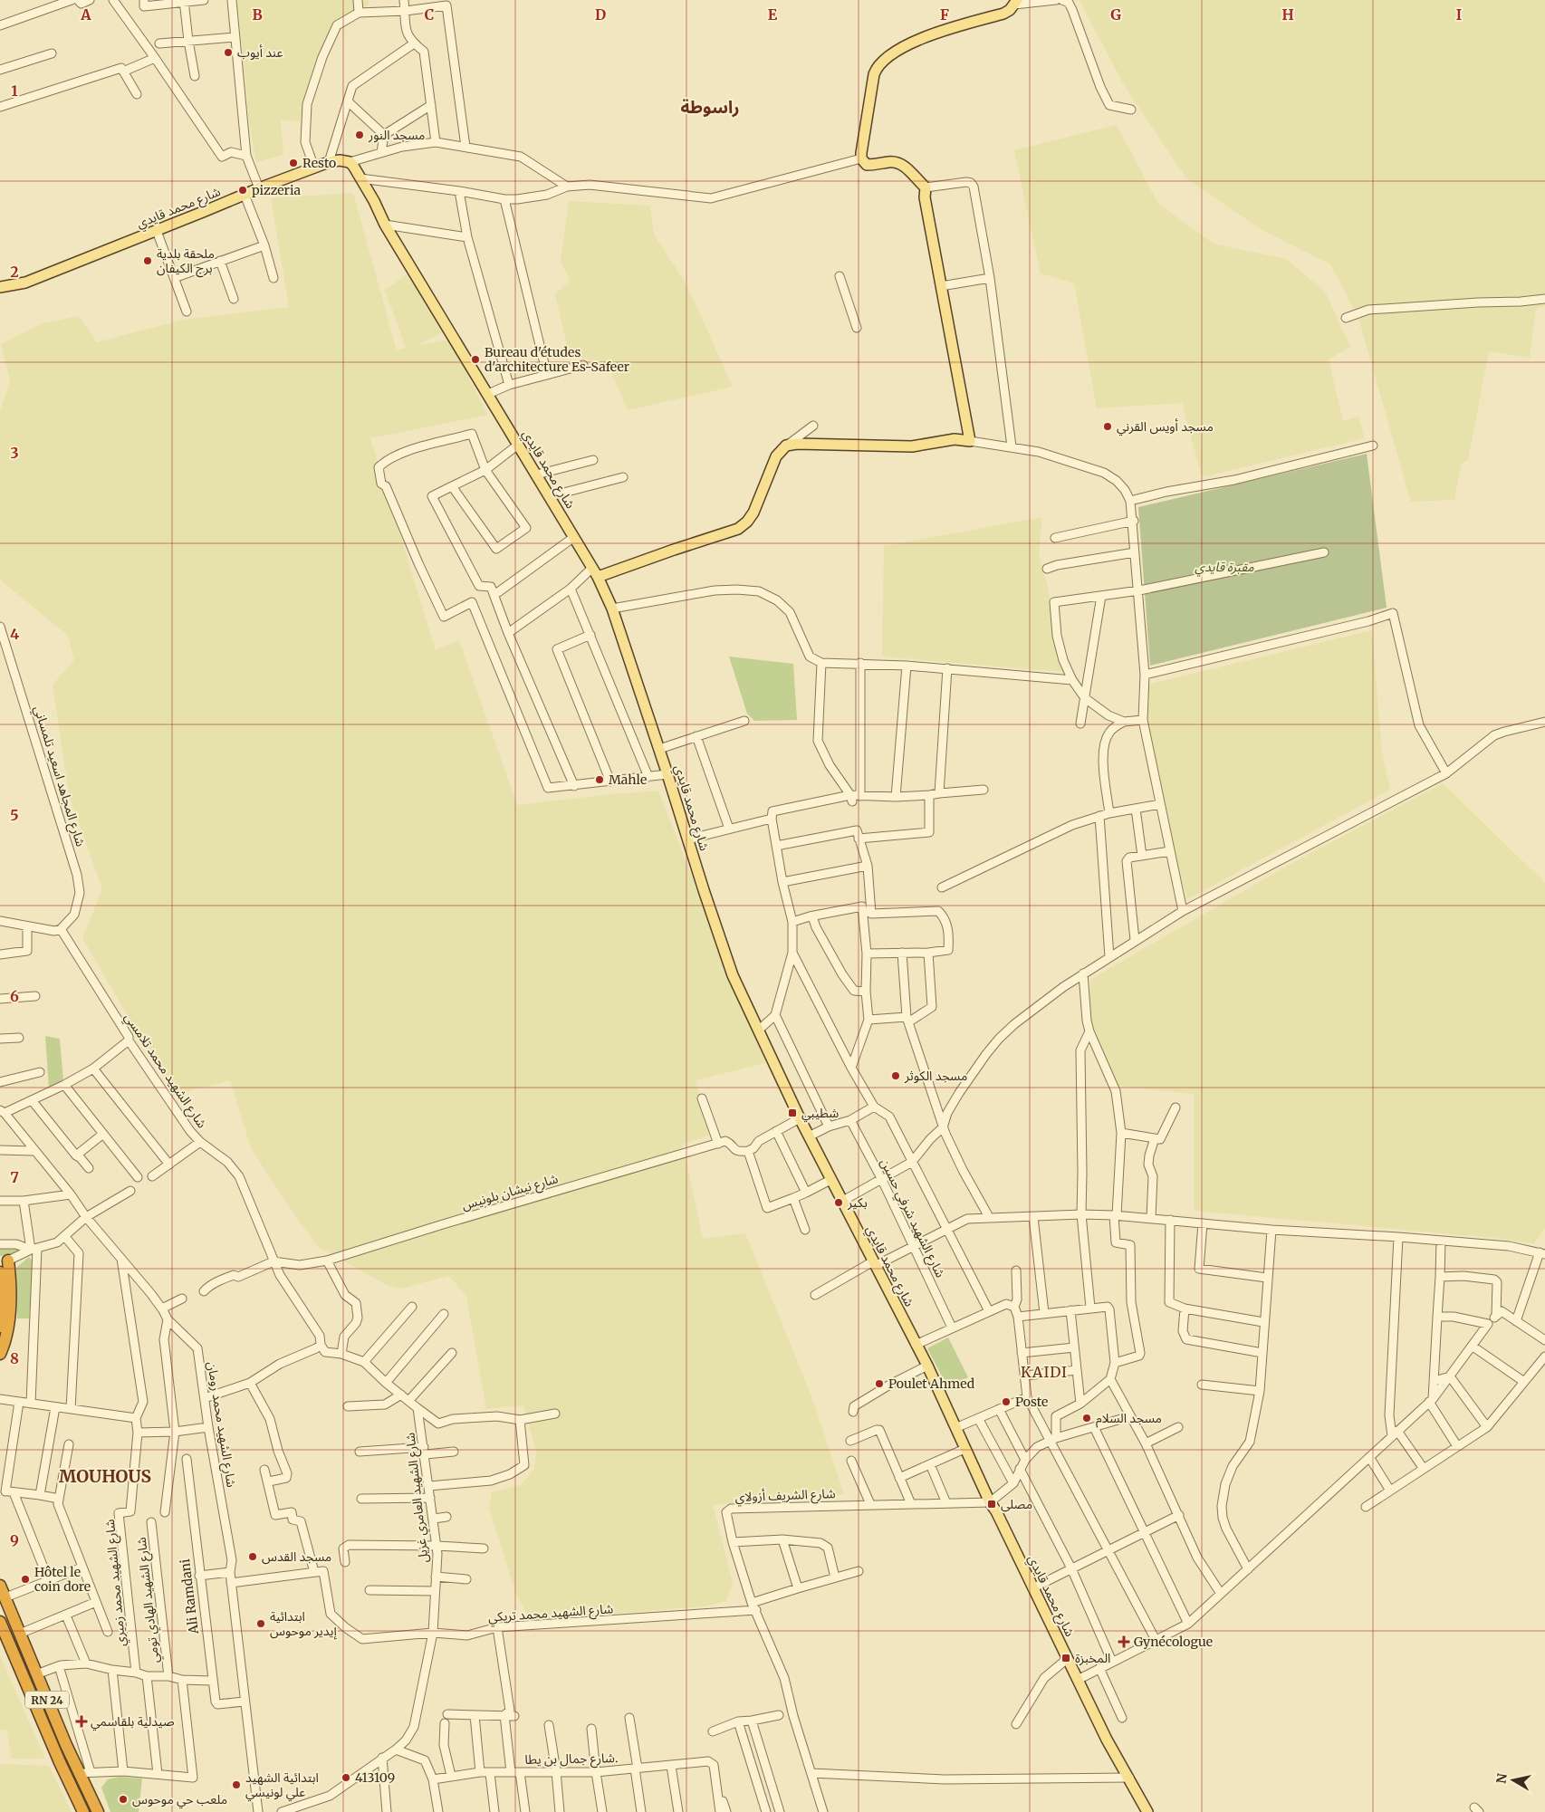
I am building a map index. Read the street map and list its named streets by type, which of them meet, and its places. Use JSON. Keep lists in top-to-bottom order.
{
  "streets": {
    "highway": ["RN 24"],
    "main road": ["شارع محمد قايدي"],
    "street": [
      "شارع المجاهد اسعيد تلمساني",
      "شارع الشهيد محمد تلامسي",
      "شارع نيشان بلونيس",
      "شارع الشهيد شرفي حسين",
      "شارع الشهيد محمد رومان",
      "شارع الشريف أزولاي",
      "شارع الشهيد العامري غزيل",
      "شارع الشهيد محمد زميري",
      "Ali Ramdani",
      "شارع الشهيد الهادي تومي",
      "شارع الشهيد محمد تريكي",
      "شارع جمال بن يطا."
    ]
  },
  "crossings": [
    ["شارع محمد قايدي", "شارع الشريف أزولاي"],
    ["شارع المجاهد اسعيد تلمساني", "شارع الشهيد محمد تلامسي"],
    ["شارع الشهيد محمد تلامسي", "شارع نيشان بلونيس"],
    ["شارع الشهيد محمد رومان", "شارع الشهيد محمد زميري"],
    ["شارع الشهيد محمد رومان", "Ali Ramdani"],
    ["شارع الشريف أزولاي", "شارع الشهيد محمد تريكي"],
    ["شارع الشهيد العامري غزيل", "شارع الشهيد محمد تريكي"]
  ],
  "districts": ["راسوطة", "KAIDI", "MOUHOUS"],
  "parks": ["مقبرة قايدي"],
  "places": {
    "other": [
      "عند أيوب",
      "مسجد النور",
      "Resto",
      "pizzeria",
      "ملحقة بلدية برج الكيفان",
      "Bureau d'études d'architecture Es-Safeer",
      "مسجد أويس القرني",
      "Mahle",
      "مسجد الكوثر",
      "بكير",
      "Poulet Ahmed",
      "Poste",
      "مسجد السلام",
      "مسجد القدس",
      "Hôtel le coin dore",
      "ابتدائية إيدير موحوس",
      "413109",
      "ابتدائية الشهيد علي لونيسي",
      "ملعب حي موحوس"
    ],
    "transit": ["شطيبي", "مصلى", "المخبزة"],
    "health": ["Gynécologue", "صيدلية بلقاسمي"]
  },
  "north": "left",
  "grid": {
    "columns": [
      "A",
      "B",
      "C",
      "D",
      "E",
      "F",
      "G",
      "H",
      "I"
    ],
    "rows": [
      "1",
      "2",
      "3",
      "4",
      "5",
      "6",
      "7",
      "8",
      "9"
    ]
  }
}
